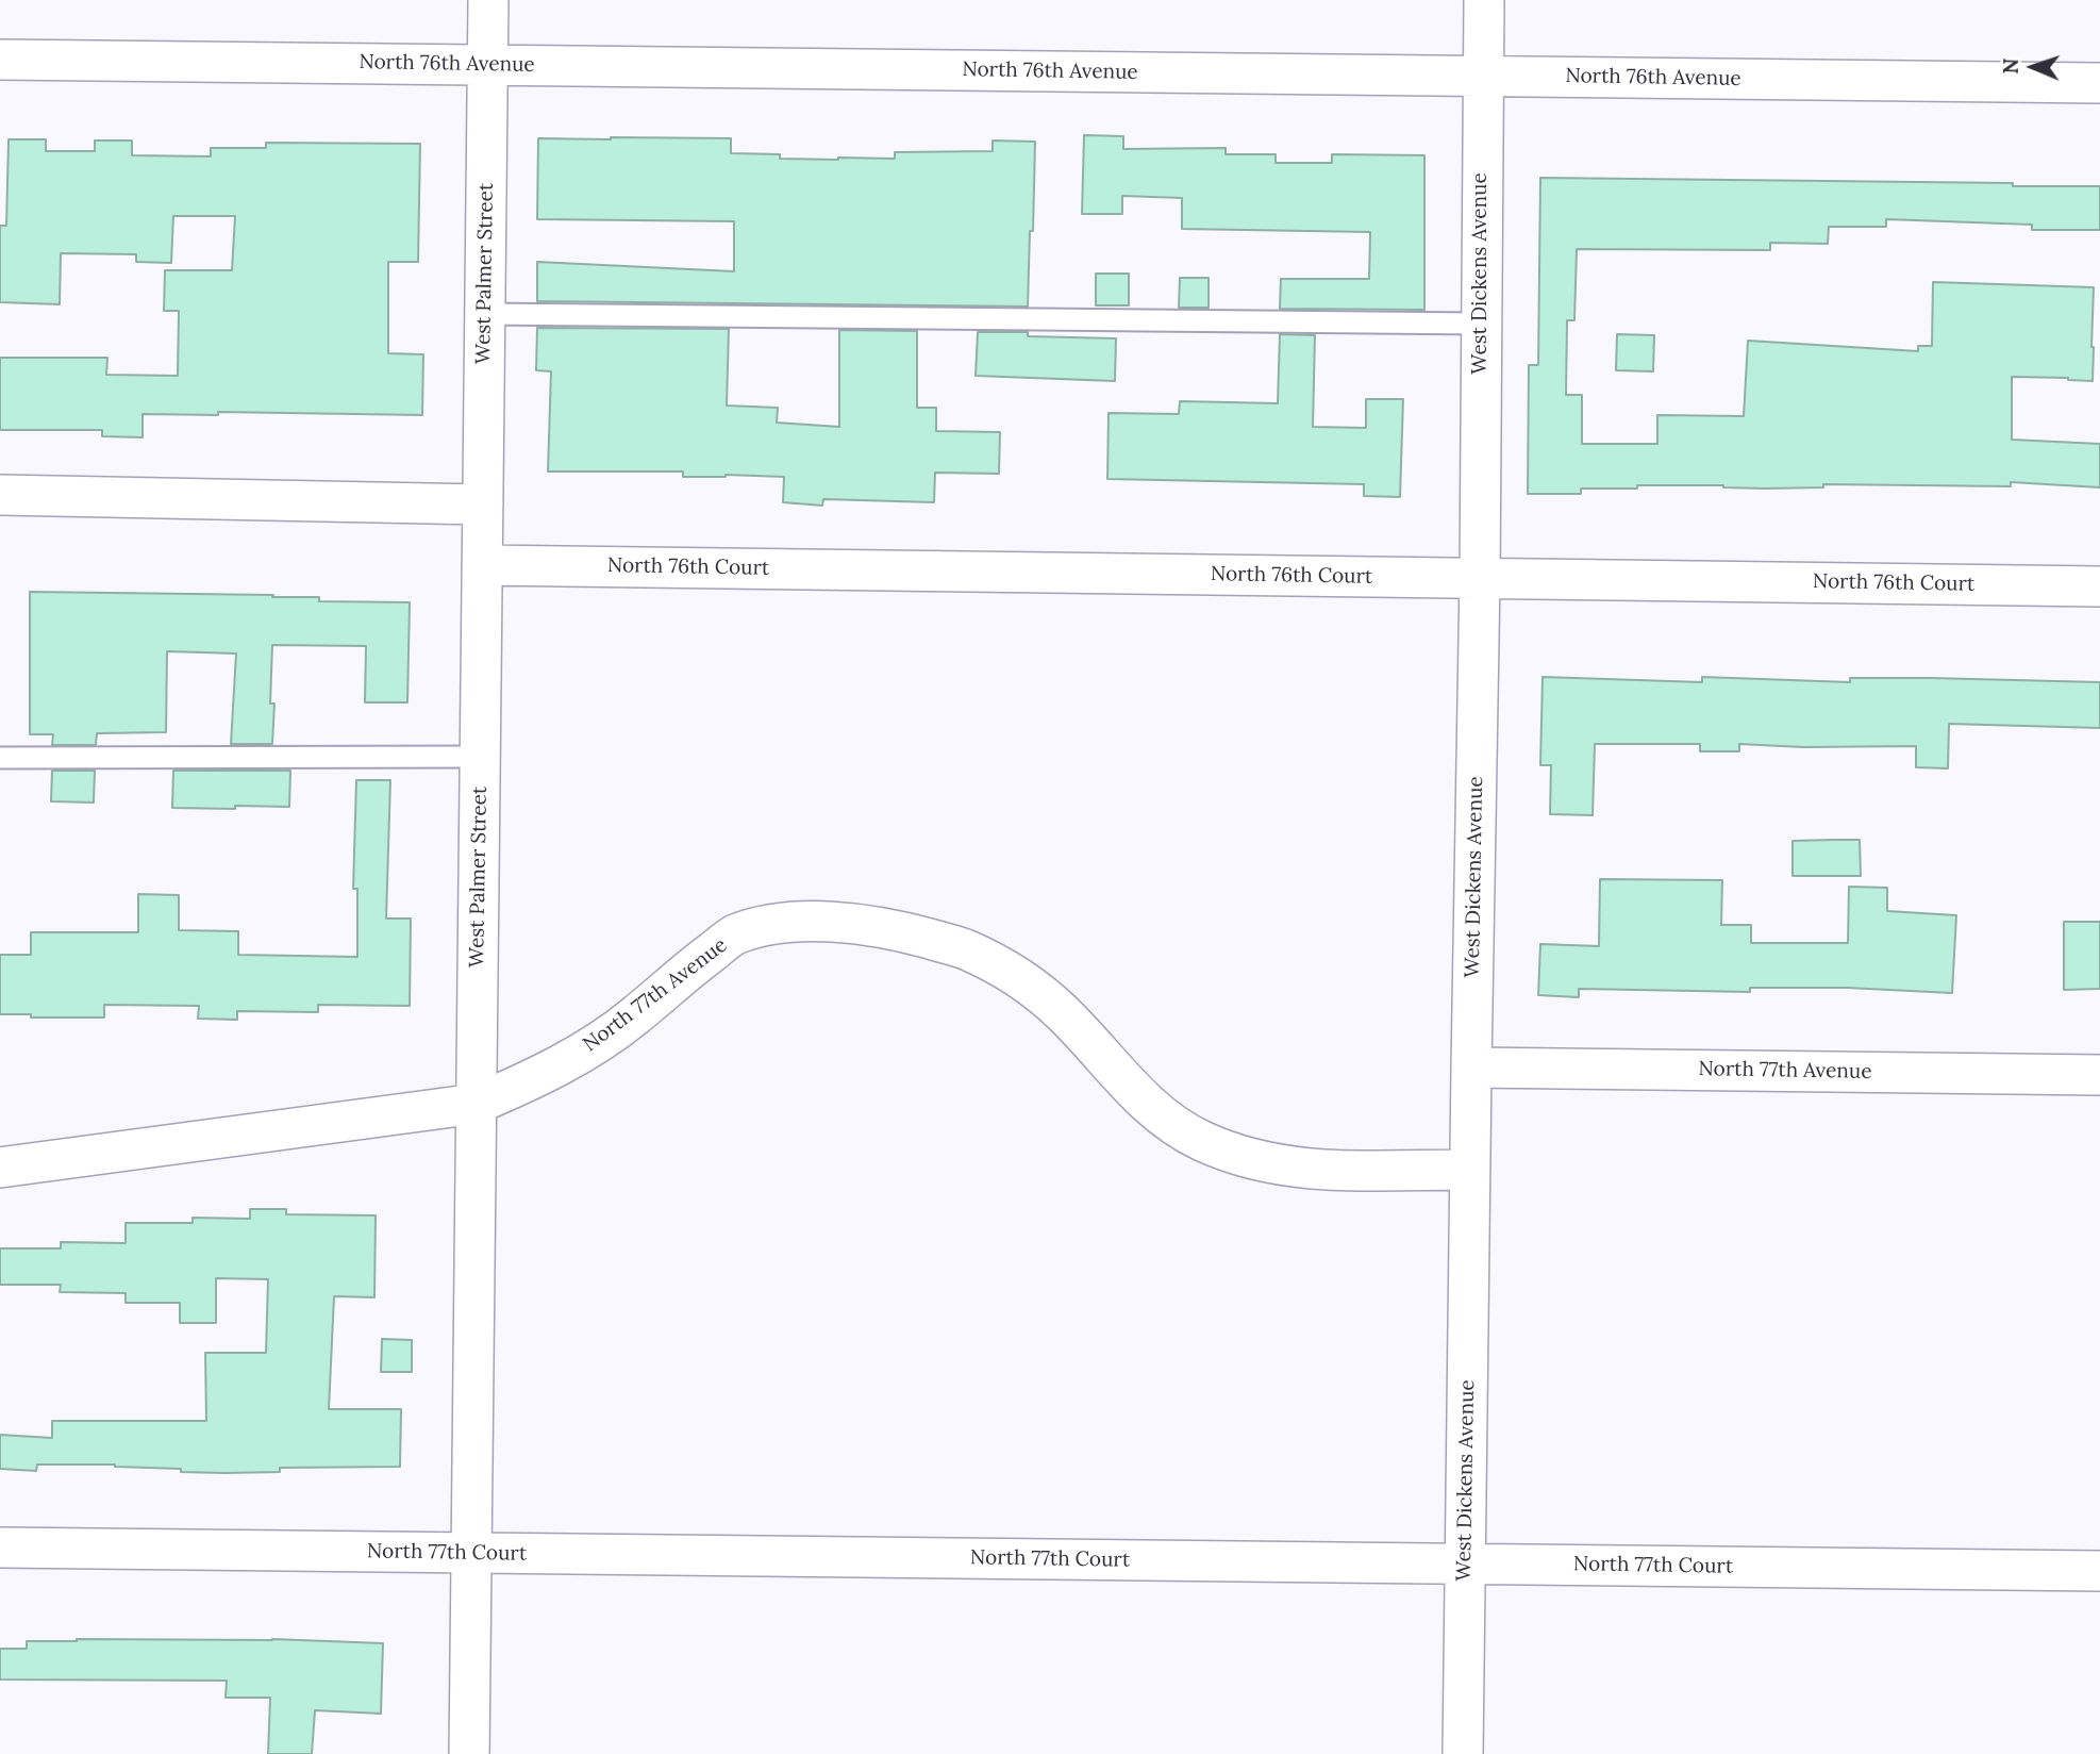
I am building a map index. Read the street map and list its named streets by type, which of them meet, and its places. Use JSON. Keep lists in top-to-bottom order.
{
  "streets": {
    "street": [
      "North 76th Avenue",
      "West Palmer Street",
      "West Dickens Avenue",
      "North 76th Court",
      "North 77th Avenue",
      "North 77th Court"
    ]
  },
  "crossings": [
    ["North 76th Avenue", "West Palmer Street"],
    ["North 76th Avenue", "West Dickens Avenue"],
    ["West Palmer Street", "North 76th Court"],
    ["West Palmer Street", "North 77th Avenue"],
    ["West Palmer Street", "North 77th Court"],
    ["West Dickens Avenue", "North 76th Court"],
    ["West Dickens Avenue", "North 77th Avenue"],
    ["West Dickens Avenue", "North 77th Court"]
  ],
  "north": "left"
}
